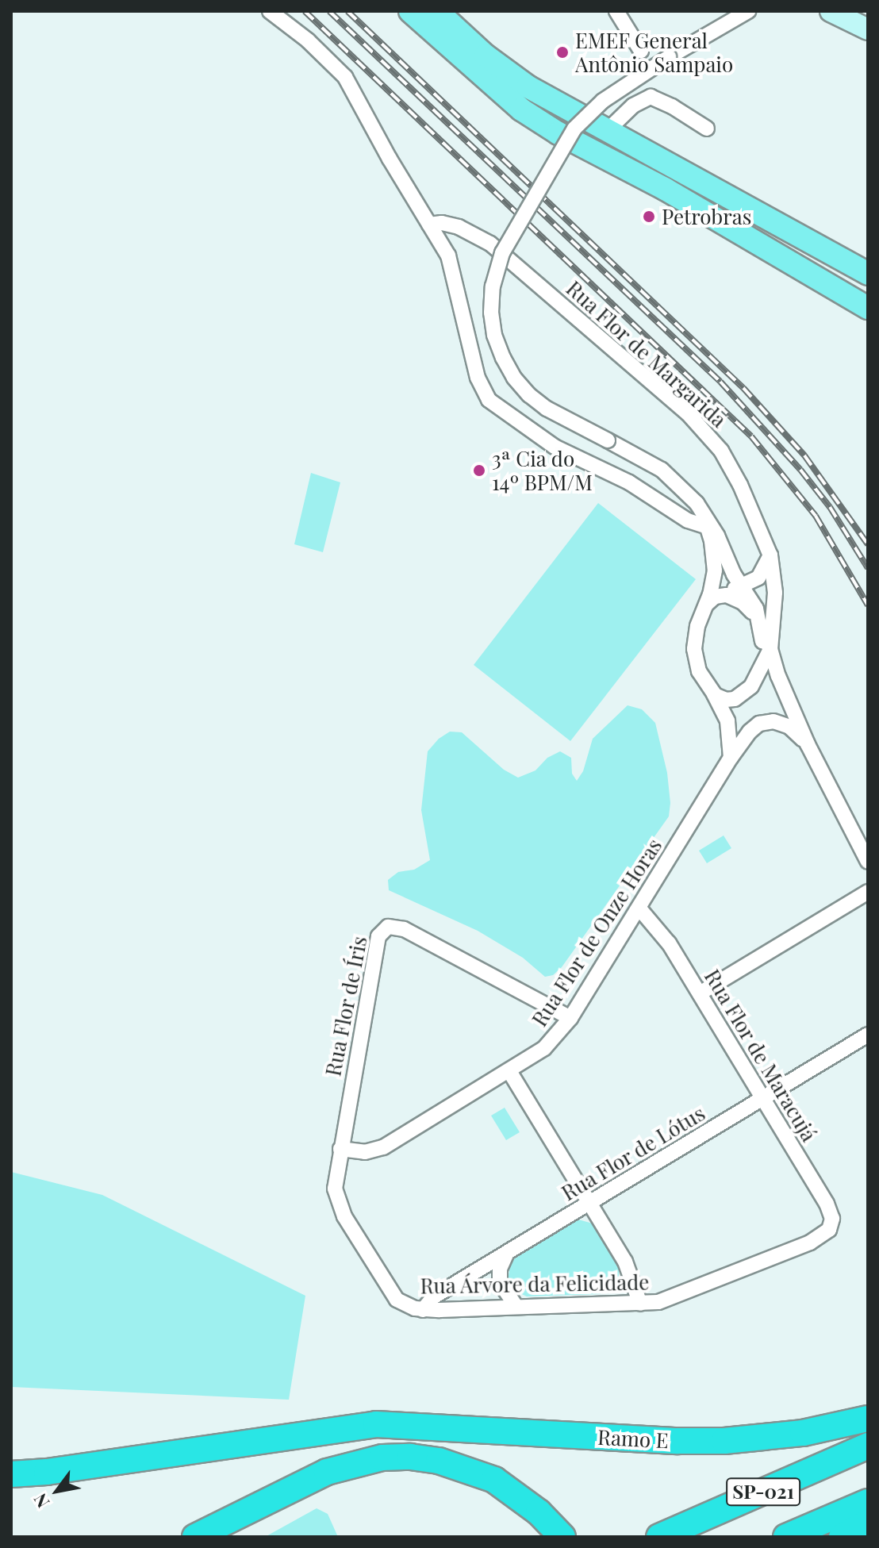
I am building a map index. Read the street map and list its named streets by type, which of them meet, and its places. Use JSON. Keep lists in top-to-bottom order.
{
  "streets": {
    "highway": ["Ramo E", "SP-021"],
    "street": [
      "Rua Flor de Margarida",
      "Rua Flor de Onze Horas",
      "Rua Flor de Íris",
      "Rua Flor de Maracujá",
      "Rua Flor de Lótus",
      "Rua Árvore da Felicidade"
    ]
  },
  "crossings": [
    ["Rua Flor de Margarida", "Rua Flor de Onze Horas"],
    ["Rua Flor de Onze Horas", "Rua Flor de Íris"],
    ["Rua Flor de Onze Horas", "Rua Flor de Maracujá"],
    ["Rua Flor de Onze Horas", "Rua Árvore da Felicidade"],
    ["Rua Flor de Íris", "Rua Árvore da Felicidade"],
    ["Rua Flor de Maracujá", "Rua Flor de Lótus"],
    ["Rua Flor de Maracujá", "Rua Árvore da Felicidade"],
    ["Rua Flor de Lótus", "Rua Árvore da Felicidade"]
  ],
  "places": ["EMEF General Antônio Sampaio", "Petrobras", "3ª Cia do 14º BPM/M"],
  "north": "bottom left"
}
